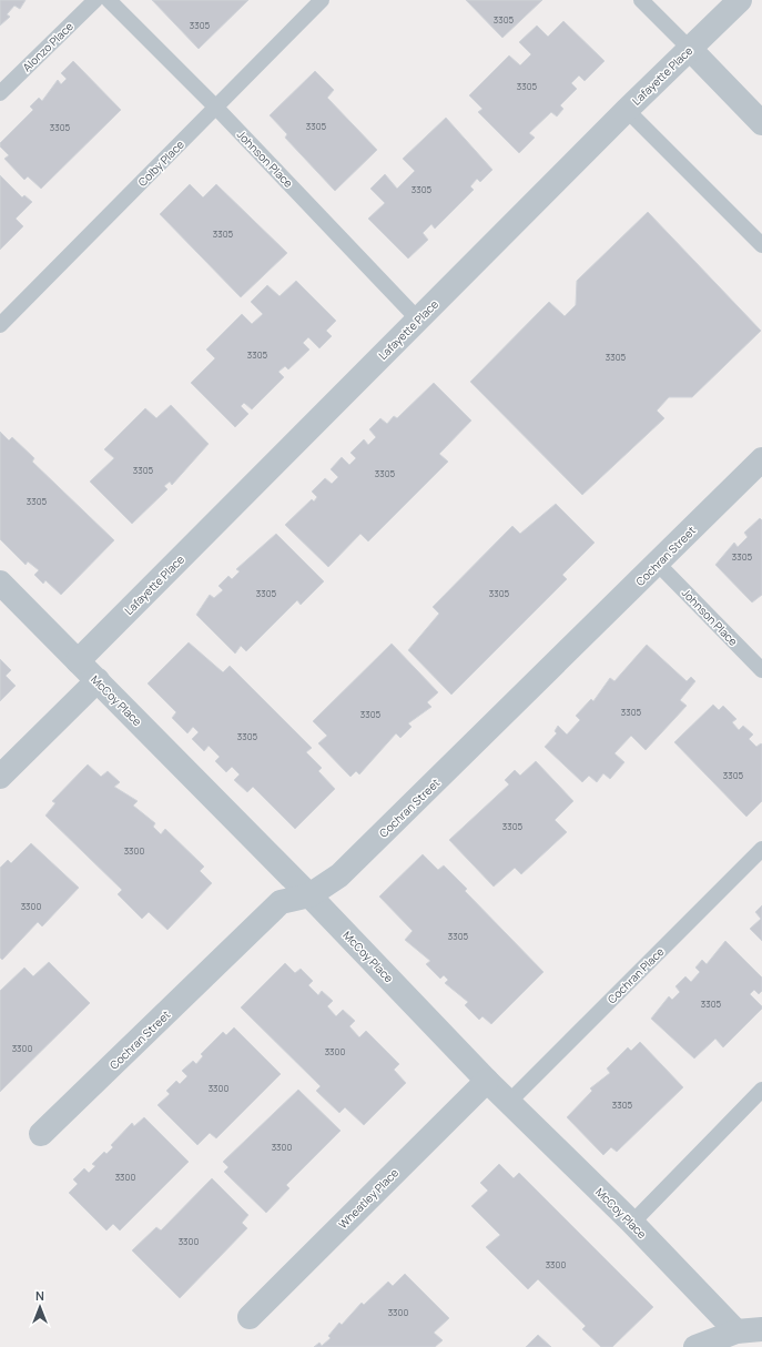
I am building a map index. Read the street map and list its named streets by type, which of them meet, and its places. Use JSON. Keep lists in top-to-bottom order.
{
  "streets": {
    "street": [
      "Lafayette Place",
      "Cochran Street",
      "McCoy Place",
      "Wheatley Place"
    ],
    "lane": [
      "Alonzo Place",
      "Johnson Place",
      "Colby Place",
      "Cochran Place"
    ]
  },
  "crossings": [
    ["Lafayette Place", "Johnson Place"],
    ["Lafayette Place", "McCoy Place"],
    ["Johnson Place", "Colby Place"],
    ["Johnson Place", "Cochran Street"],
    ["Cochran Street", "McCoy Place"],
    ["McCoy Place", "Cochran Place"],
    ["McCoy Place", "Wheatley Place"]
  ],
  "house_numbers": [
    "3305",
    "3305",
    "3305",
    "3305",
    "3305",
    "3305",
    "3305",
    "3305",
    "3305",
    "3305",
    "3305",
    "3305",
    "3305",
    "3305",
    "3305",
    "3305",
    "3305",
    "3305",
    "3305",
    "3305",
    "3300",
    "3300",
    "3305",
    "3305",
    "3300",
    "3300",
    "3300",
    "3305",
    "3300",
    "3300",
    "3300",
    "3300",
    "3300"
  ],
  "north": "top"
}
